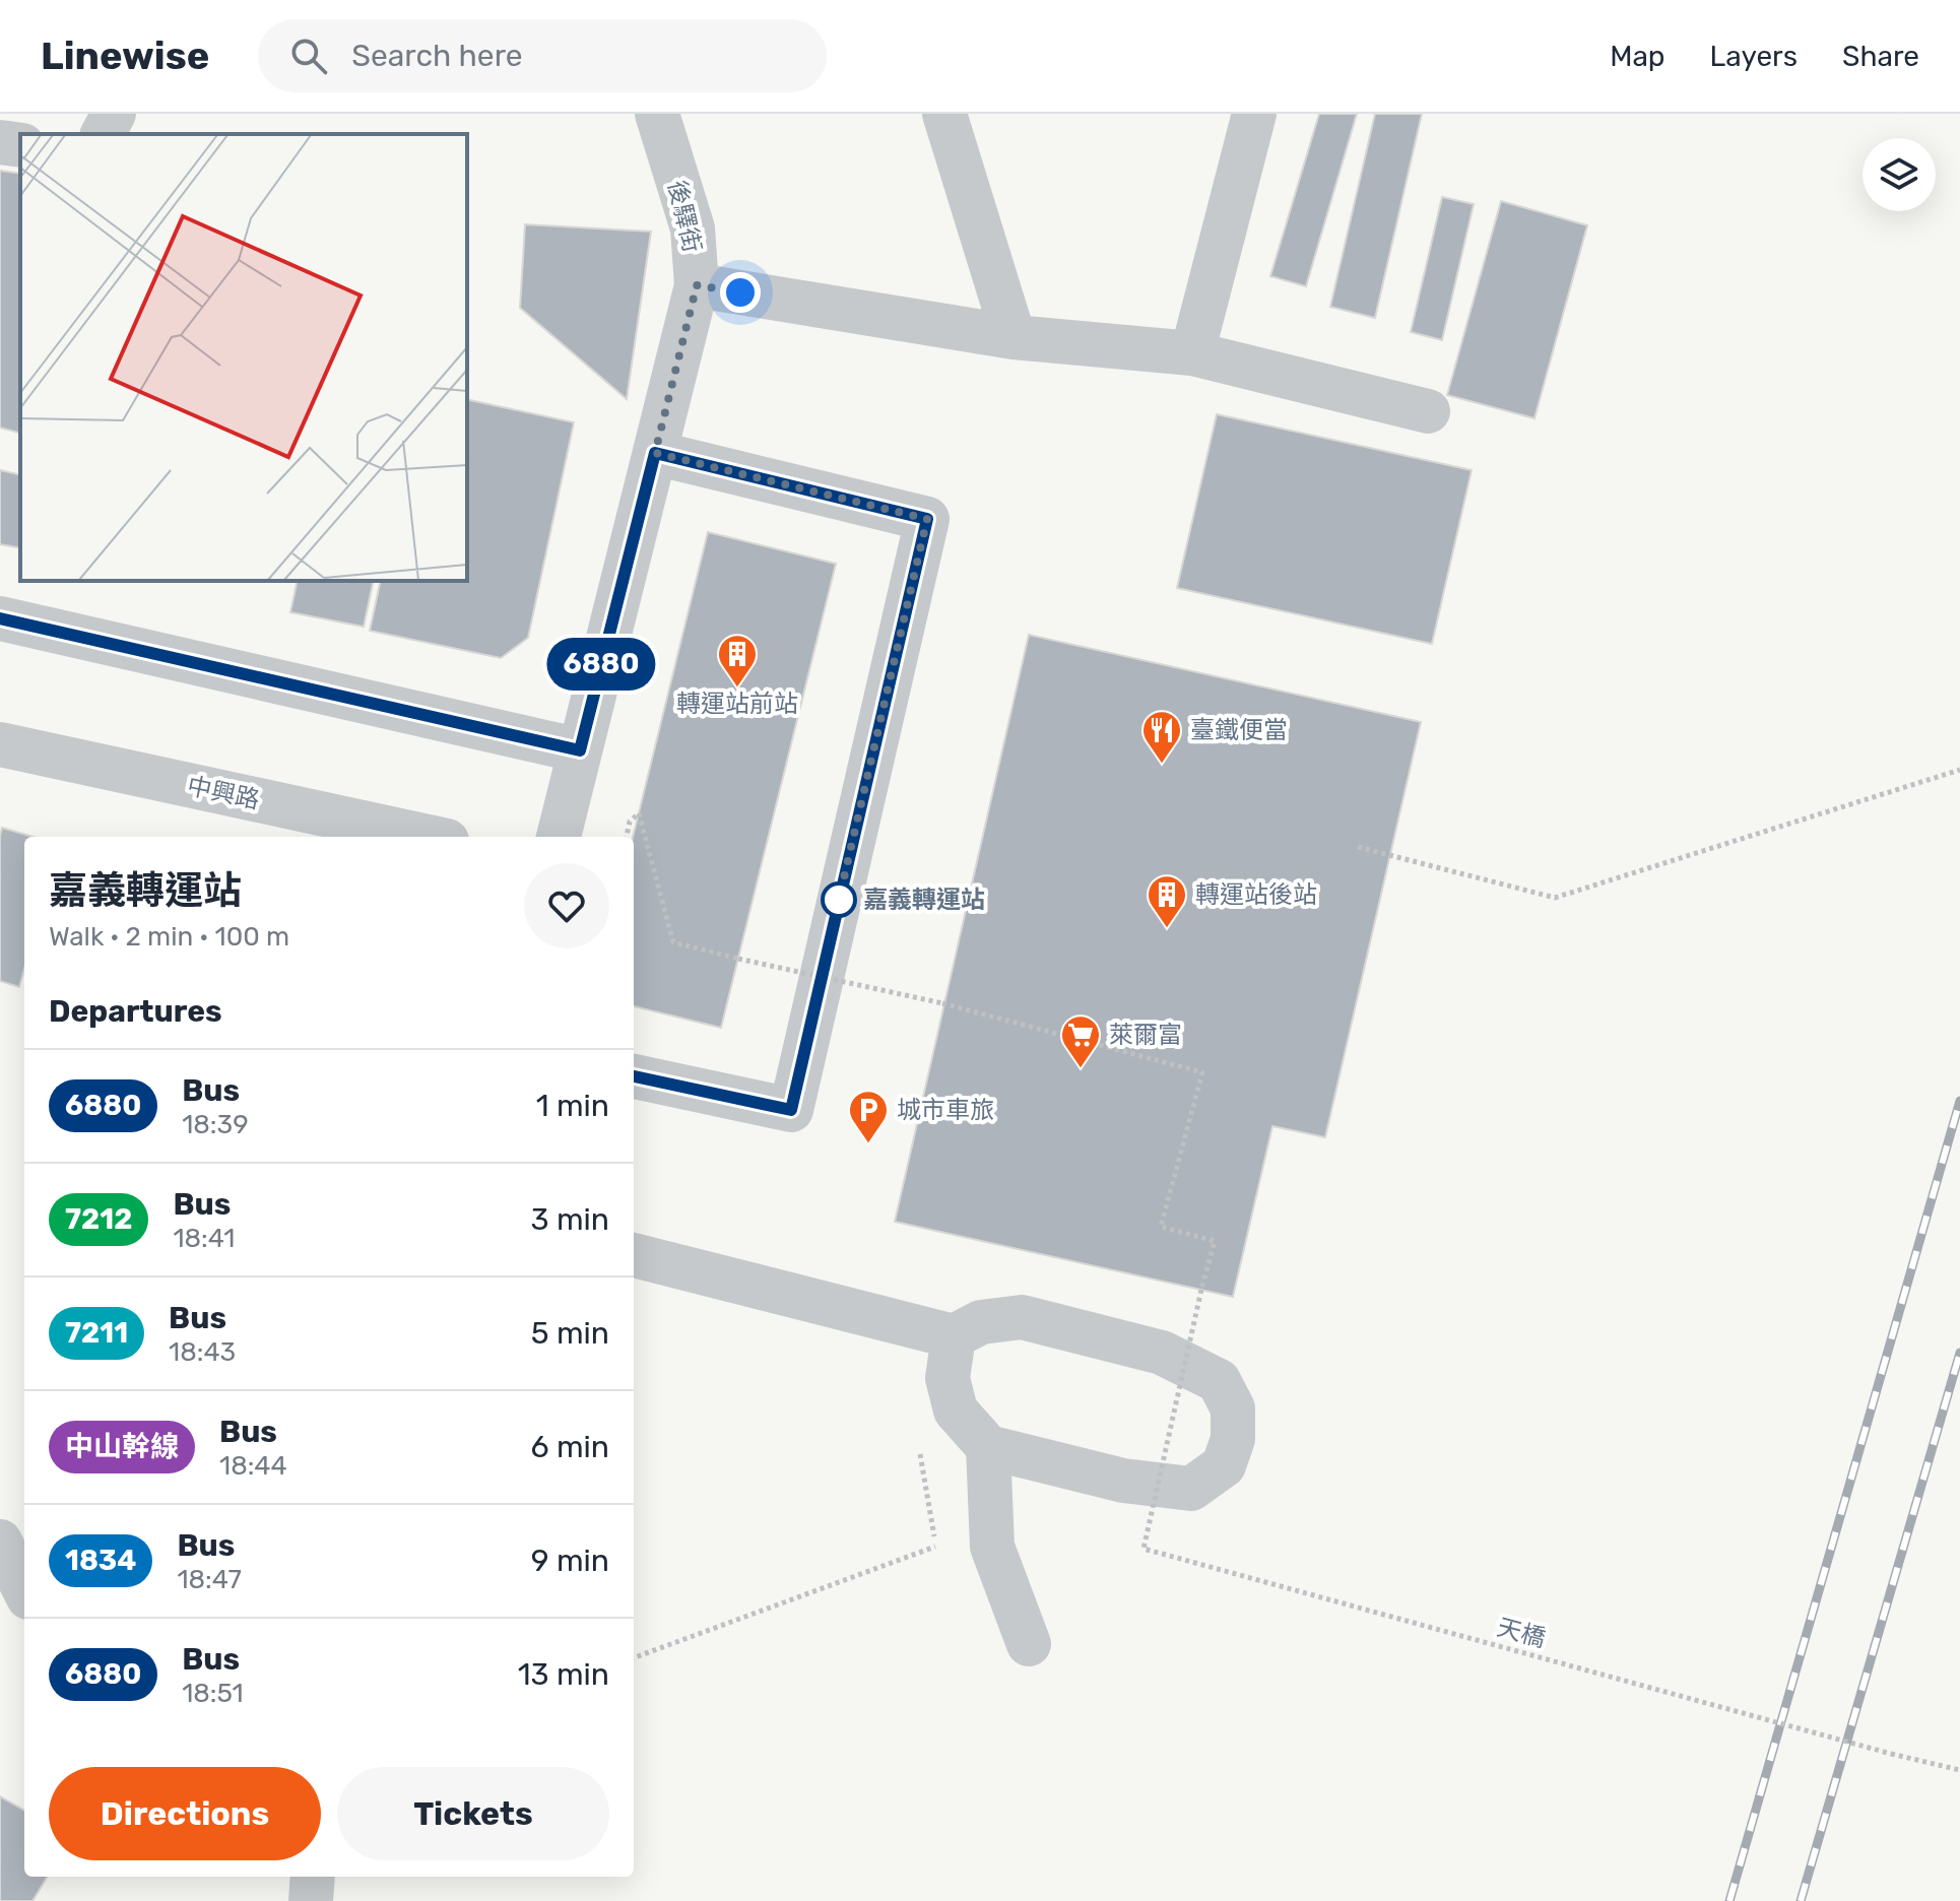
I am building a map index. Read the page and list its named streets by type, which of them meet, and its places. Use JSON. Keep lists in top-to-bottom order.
{
  "streets": {
    "street": ["後驛街", "中興路"],
    "path": ["天橋"]
  },
  "places": {
    "building": ["轉運站前站", "轉運站後站"],
    "restaurant": ["臺鐵便當"],
    "other": ["嘉義轉運站"],
    "supermarket": ["萊爾富"],
    "parking": ["城市車旅"]
  },
  "lines": ["bus line 6880"],
  "page": {
    "header": "Linewise",
    "search": "Search here",
    "nav": ["Map", "Layers", "Share"],
    "on_map": "6880",
    "heading": [
      ["嘉義轉運站", "Walk · 2 min · 100 m"],
      "Departures"
    ],
    "list": [
      {
        "mark": "6880",
        "name": "Bus",
        "note": "18:39",
        "value": "1 min"
      },
      {
        "mark": "7212",
        "name": "Bus",
        "note": "18:41",
        "value": "3 min"
      },
      {
        "mark": "7211",
        "name": "Bus",
        "note": "18:43",
        "value": "5 min"
      },
      {
        "mark": "中山幹線",
        "name": "Bus",
        "note": "18:44",
        "value": "6 min"
      },
      {
        "mark": "1834",
        "name": "Bus",
        "note": "18:47",
        "value": "9 min"
      },
      {
        "mark": "6880",
        "name": "Bus",
        "note": "18:51",
        "value": "13 min"
      }
    ],
    "buttons": ["Directions", "Tickets"]
  }
}
